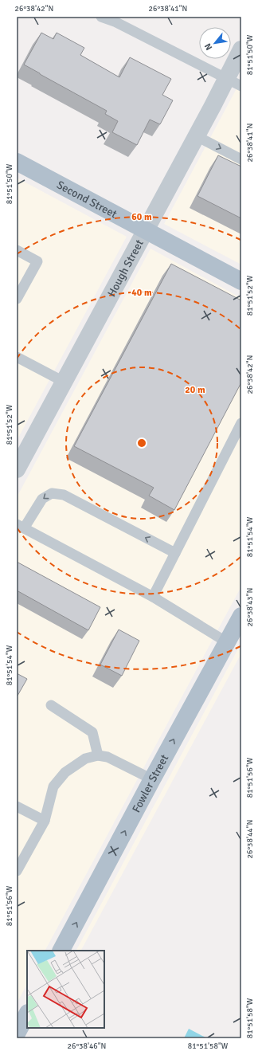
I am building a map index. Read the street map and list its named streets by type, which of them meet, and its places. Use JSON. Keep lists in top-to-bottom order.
{
  "streets": {
    "main road": ["Second Street", "Fowler Street"],
    "street": ["Hough Street"]
  },
  "crossings": [
    ["Second Street", "Hough Street"]
  ],
  "one_way": ["Fowler Street"],
  "north": "bottom left",
  "coordinates": [
    "26°38'42\"N",
    "26°38'41\"N",
    "81°51'50\"W",
    "81°51'52\"W",
    "81°51'54\"W",
    "26°38'43\"N",
    "81°51'56\"W",
    "26°38'44\"N",
    "81°51'58\"W",
    "26°38'46\"N"
  ],
  "rings": ["60 m", "40 m", "20 m"]
}
